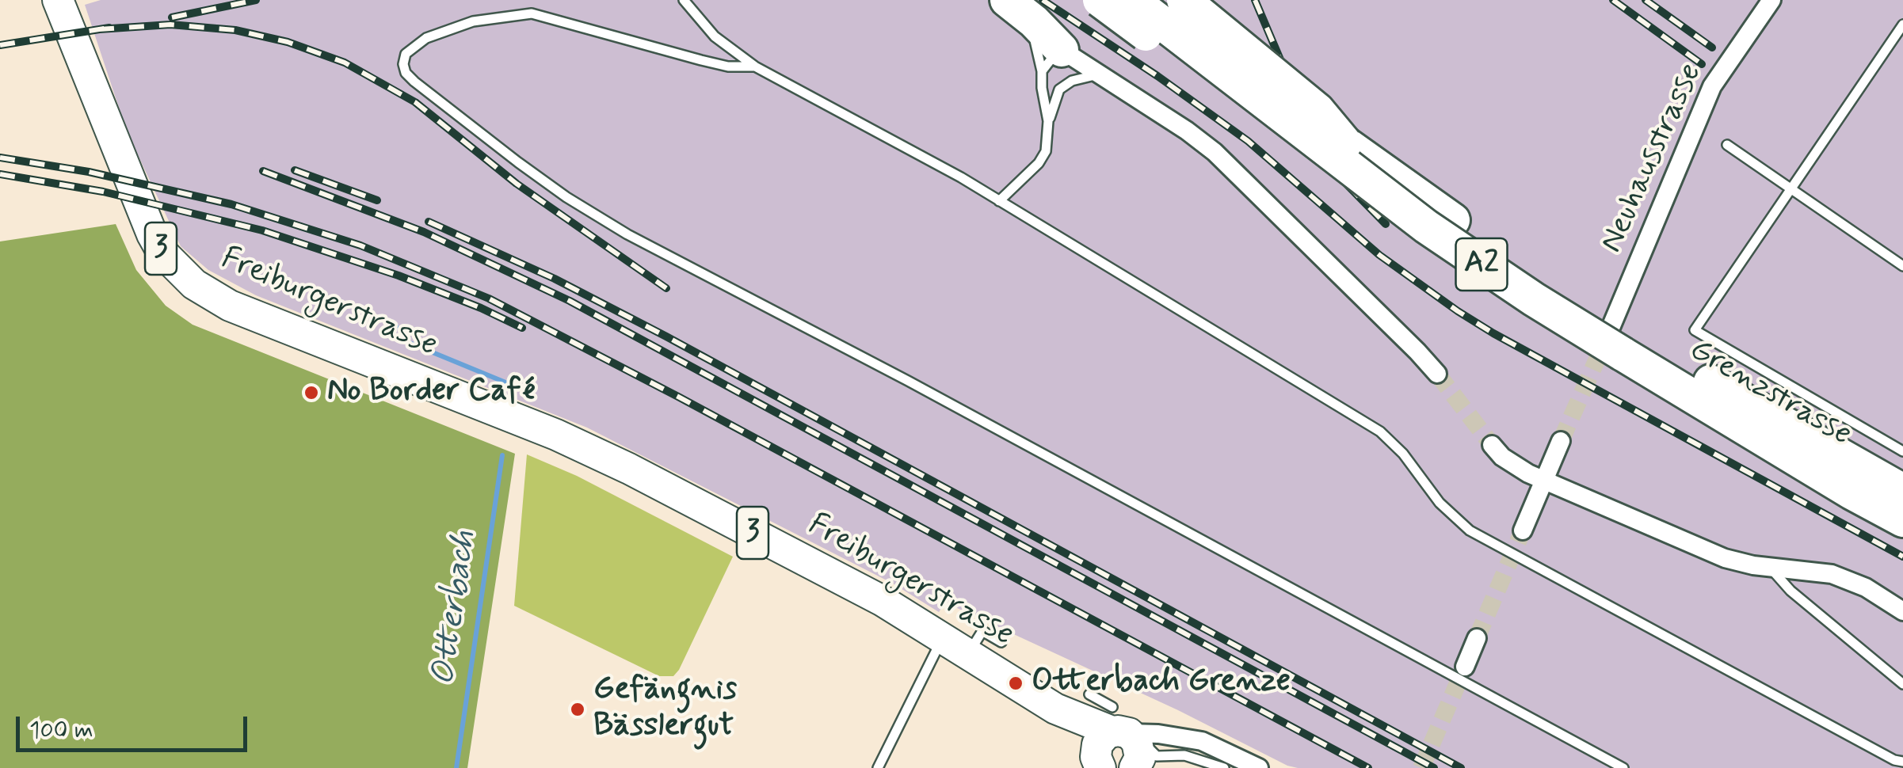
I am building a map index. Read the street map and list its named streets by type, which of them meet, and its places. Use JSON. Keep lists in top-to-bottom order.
{
  "streets": {
    "highway": ["A2"],
    "main road": ["3", "Freiburgerstrasse"],
    "street": ["Neuhausstrasse", "Grenzstrasse"]
  },
  "crossings": [
    ["Neuhausstrasse", "Grenzstrasse"]
  ],
  "water": ["Otterbach"],
  "places": ["No Border Café", "Otterbach Grenze", "Gefängnis Bässlergut"],
  "scale_bar": "100 m"
}
